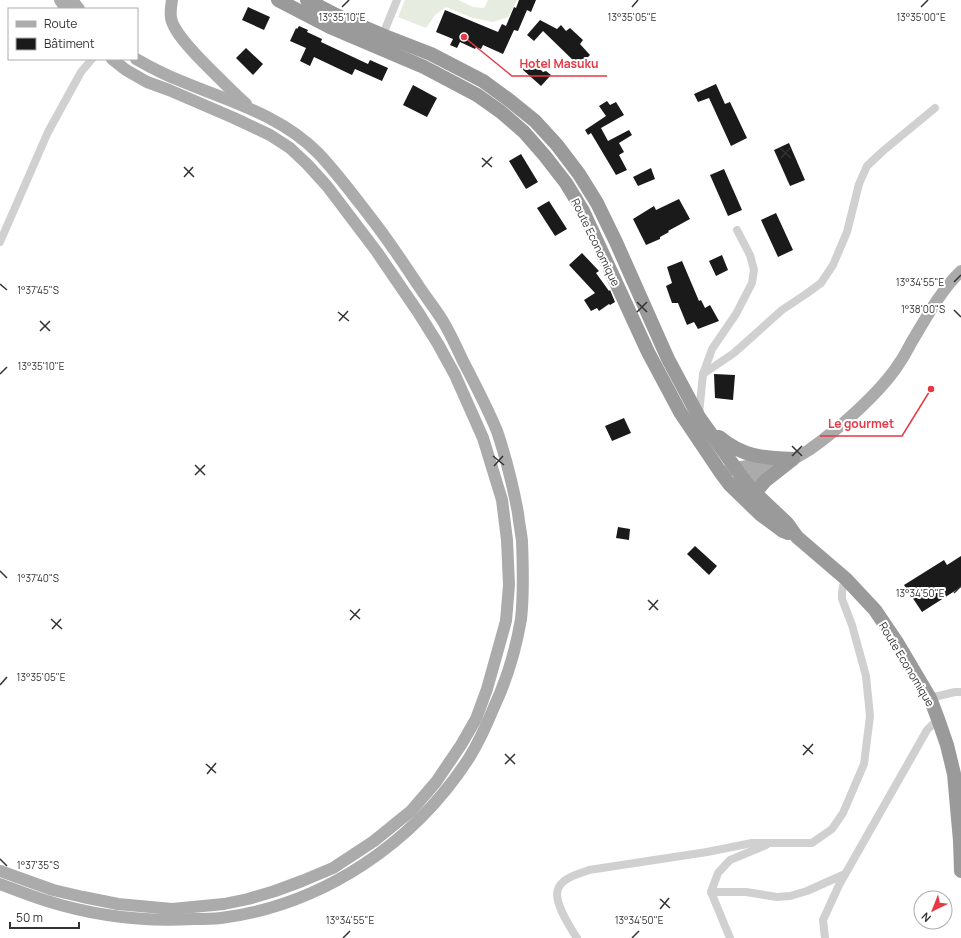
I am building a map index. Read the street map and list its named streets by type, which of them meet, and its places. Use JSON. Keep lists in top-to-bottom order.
{
  "streets": {
    "highway": ["Route Economique"]
  },
  "places": ["Hotel Masuku", "Le gourmet"],
  "legend": ["Route", "Bâtiment"],
  "scale_bar": "50 m",
  "north": "bottom left",
  "coordinates": [
    "13°35'10\"E",
    "13°35'05\"E",
    "13°35'00\"E",
    "13°34'55\"E",
    "1°37'45\"S",
    "1°38'00\"S",
    "1°37'40\"S",
    "13°34'50\"E",
    "1°37'35\"S"
  ]
}
